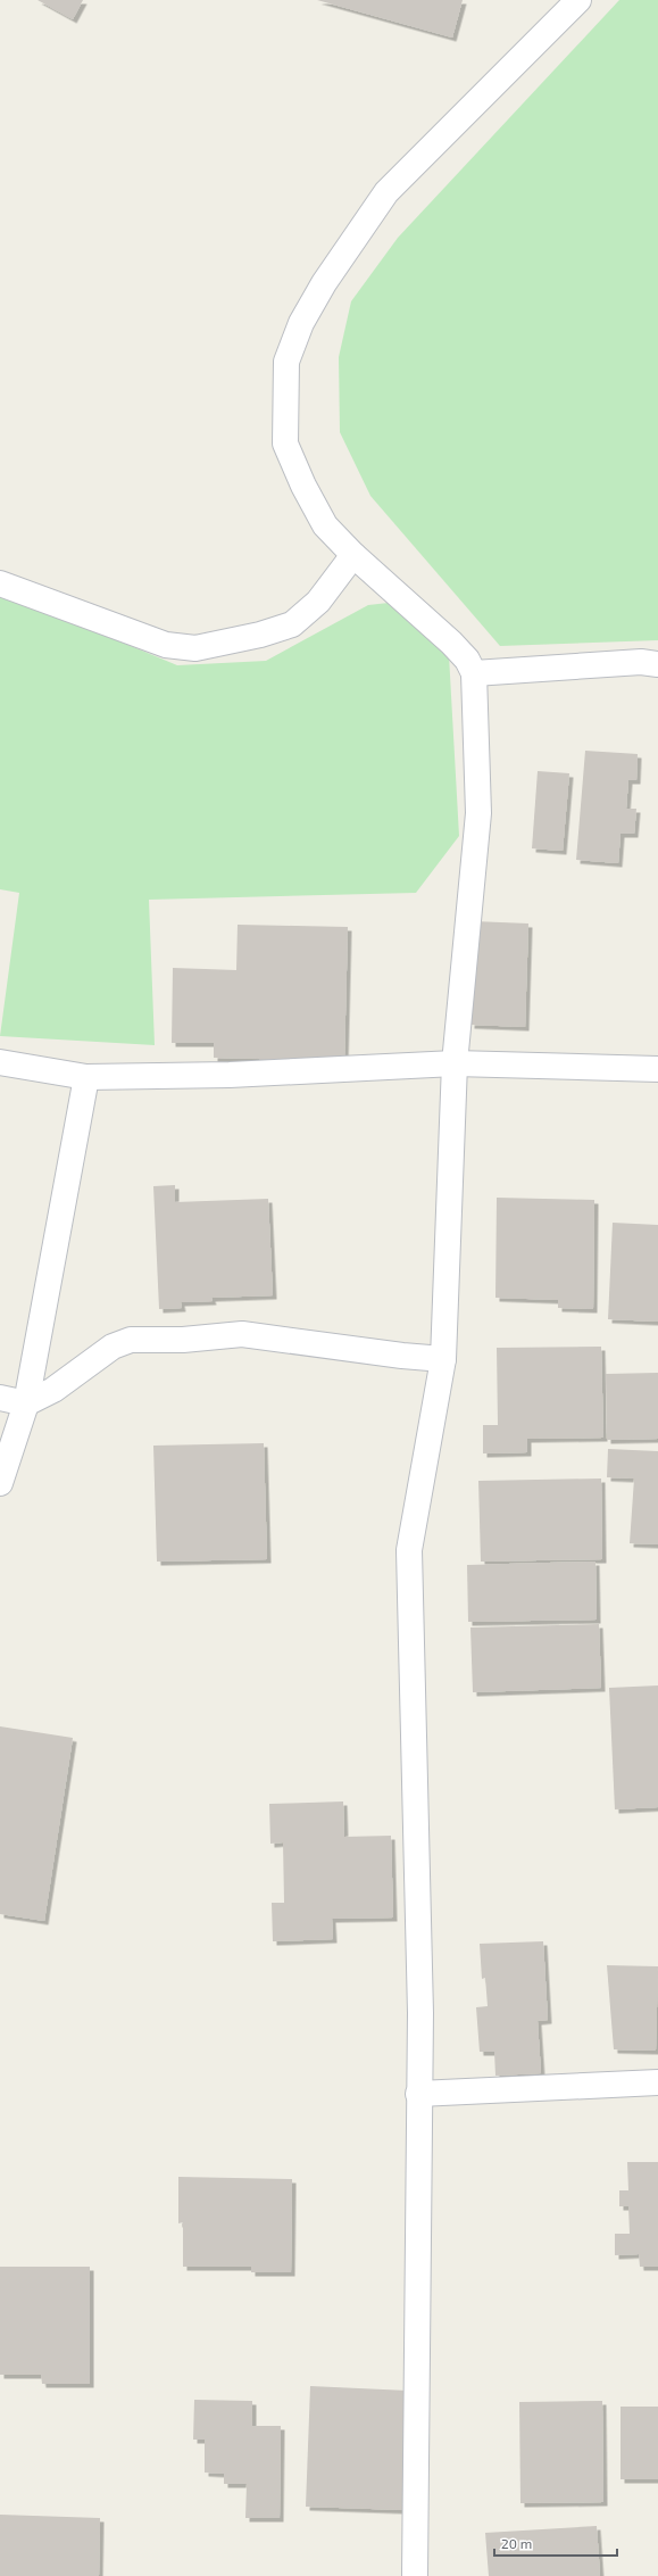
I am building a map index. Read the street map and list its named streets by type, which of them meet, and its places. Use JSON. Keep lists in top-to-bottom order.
{
  "scale_bar": "20 m"
}
